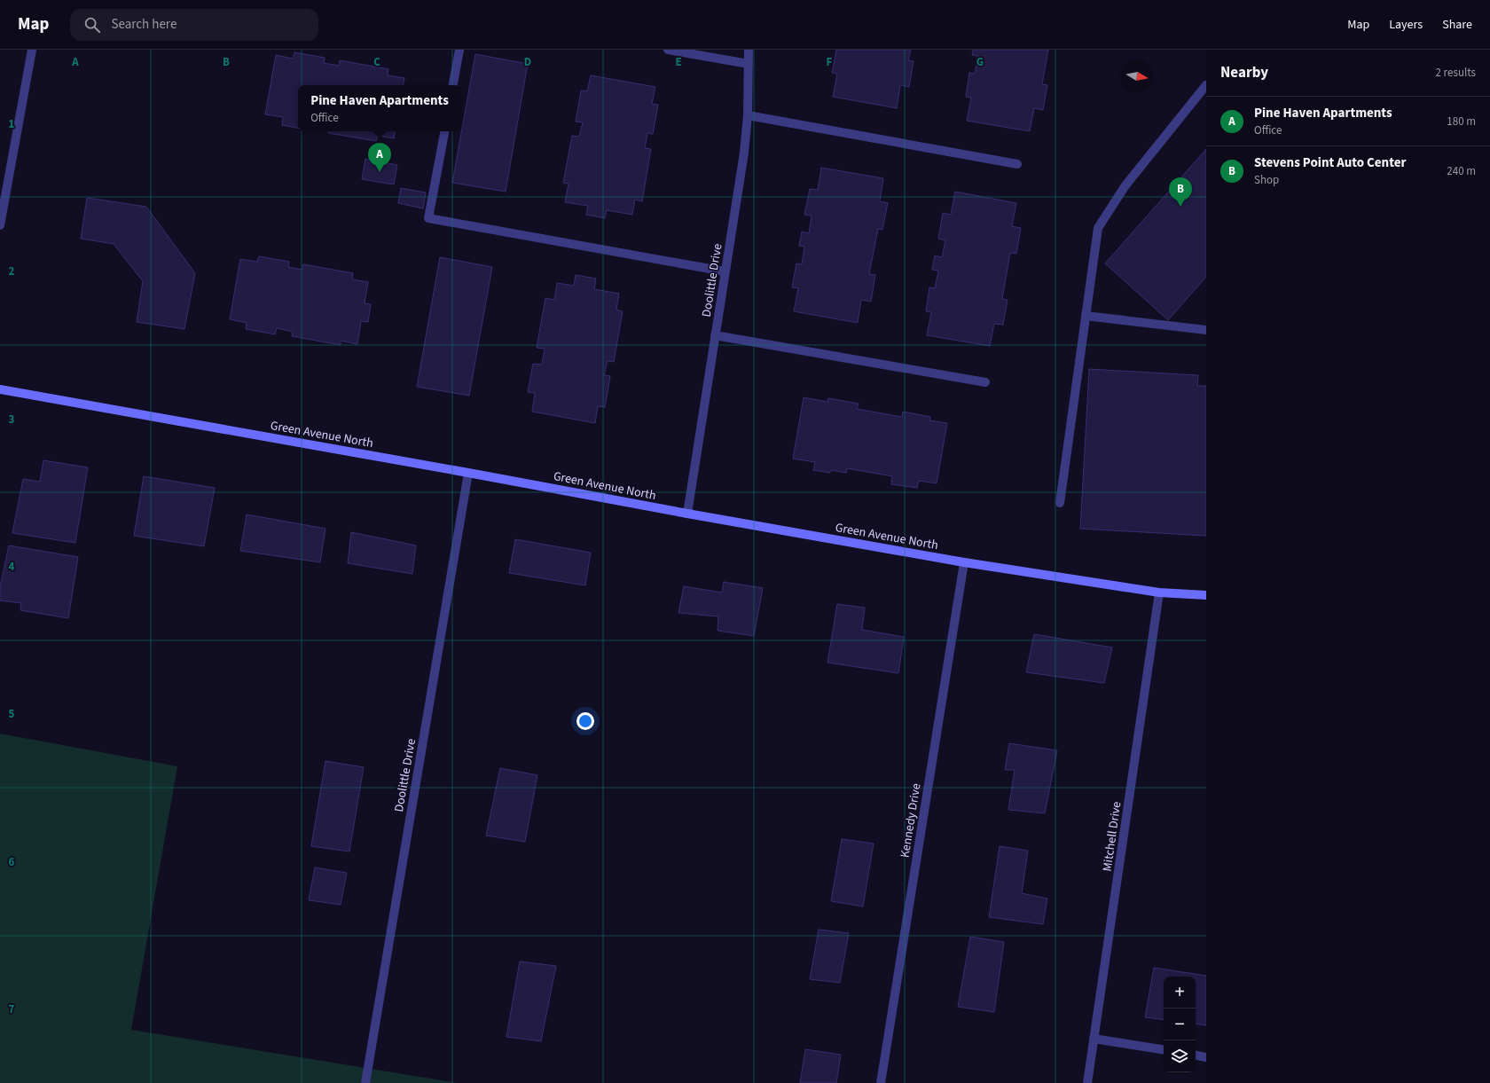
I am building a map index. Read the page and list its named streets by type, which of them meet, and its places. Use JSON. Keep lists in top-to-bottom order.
{
  "streets": {
    "street": [
      "Doolittle Drive",
      "Green Avenue North",
      "Kennedy Drive",
      "Mitchell Drive"
    ]
  },
  "crossings": [
    ["Doolittle Drive", "Green Avenue North"],
    ["Green Avenue North", "Kennedy Drive"],
    ["Green Avenue North", "Mitchell Drive"]
  ],
  "north": "right",
  "page": {
    "header": "Map",
    "search": "Search here",
    "nav": ["Map", "Layers", "Share"],
    "heading": ["Nearby", "2 results"],
    "popup": ["Pine Haven Apartments", "Office"],
    "list": [
      {
        "mark": "A",
        "name": "Pine Haven Apartments",
        "note": "Office",
        "value": "180 m"
      },
      {
        "mark": "B",
        "name": "Stevens Point Auto Center",
        "note": "Shop",
        "value": "240 m"
      }
    ],
    "pins": ["A", "B"],
    "map_buttons": ["+", "−"]
  },
  "grid": {
    "columns": [
      "A",
      "B",
      "C",
      "D",
      "E",
      "F",
      "G"
    ],
    "rows": [
      "1",
      "2",
      "3",
      "4",
      "5",
      "6",
      "7"
    ]
  }
}
